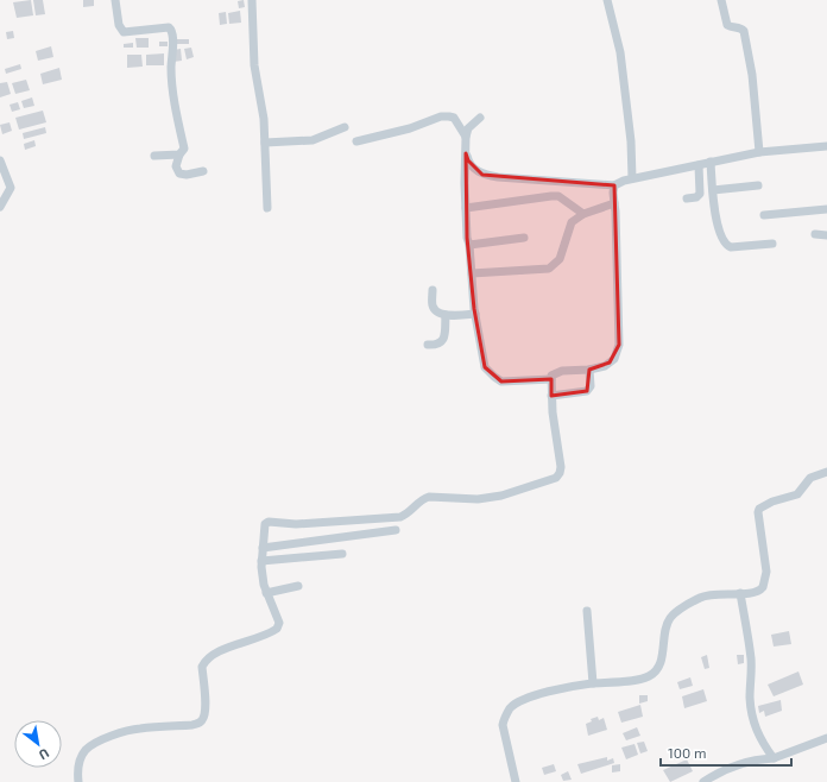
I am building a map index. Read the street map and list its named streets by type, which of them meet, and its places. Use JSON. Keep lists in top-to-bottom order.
{
  "scale_bar": "100 m",
  "north": "bottom right"
}
